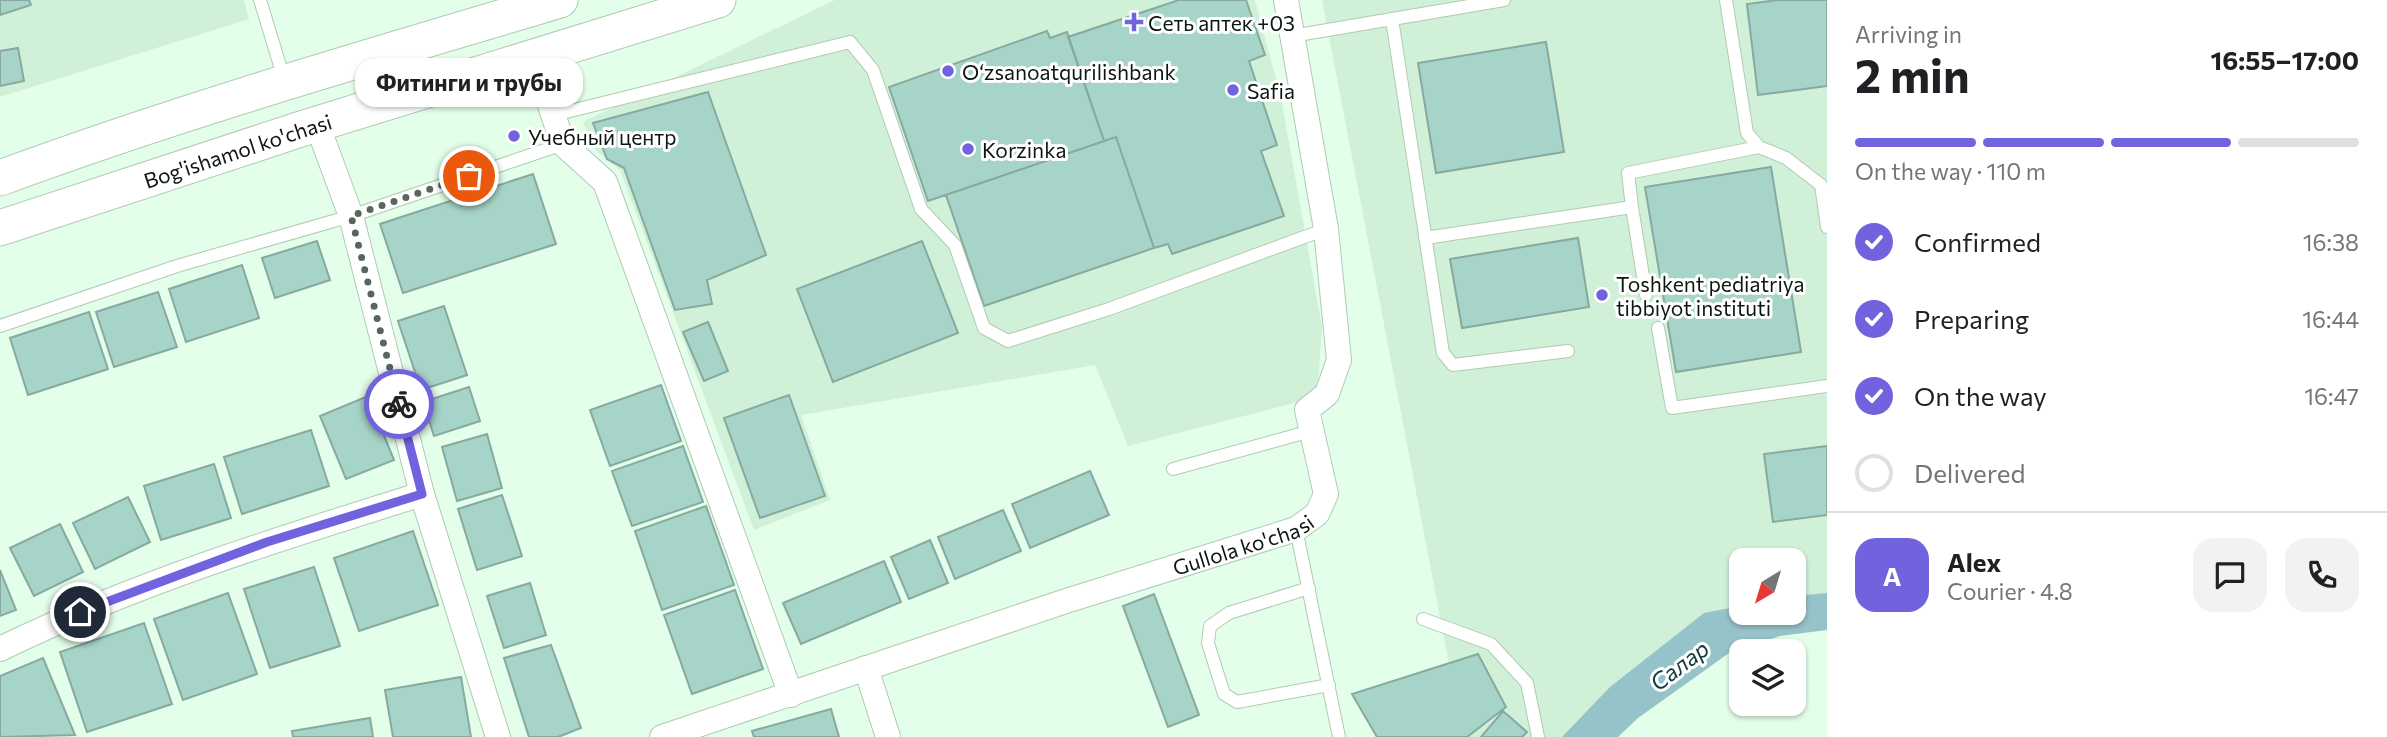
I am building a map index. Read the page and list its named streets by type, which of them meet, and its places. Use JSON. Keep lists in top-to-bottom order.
{
  "streets": {
    "main road": ["Bog'ishamol ko'chasi"],
    "street": ["Gullola ko'chasi"]
  },
  "water": ["Салар"],
  "places": {
    "health": ["Сеть аптек +03"],
    "other": [
      "Oʻzsanoatqurilishbank",
      "Safia",
      "Учебный центр",
      "Korzinka",
      "Фитинги и трубы",
      "Toshkent pediatriya tibbiyot instituti"
    ]
  },
  "north": "bottom left",
  "page": {
    "heading": ["2 min", "Arriving in", "16:55–17:00"],
    "panel": ["Alex", "Courier · 4.8"],
    "bubble": "Фитинги и трубы",
    "bar": "On the way · 110 m",
    "list": [
      ["Confirmed", "16:38"],
      ["Preparing", "16:44"],
      ["On the way", "16:47"],
      "Delivered"
    ],
    "round": "A"
  }
}
